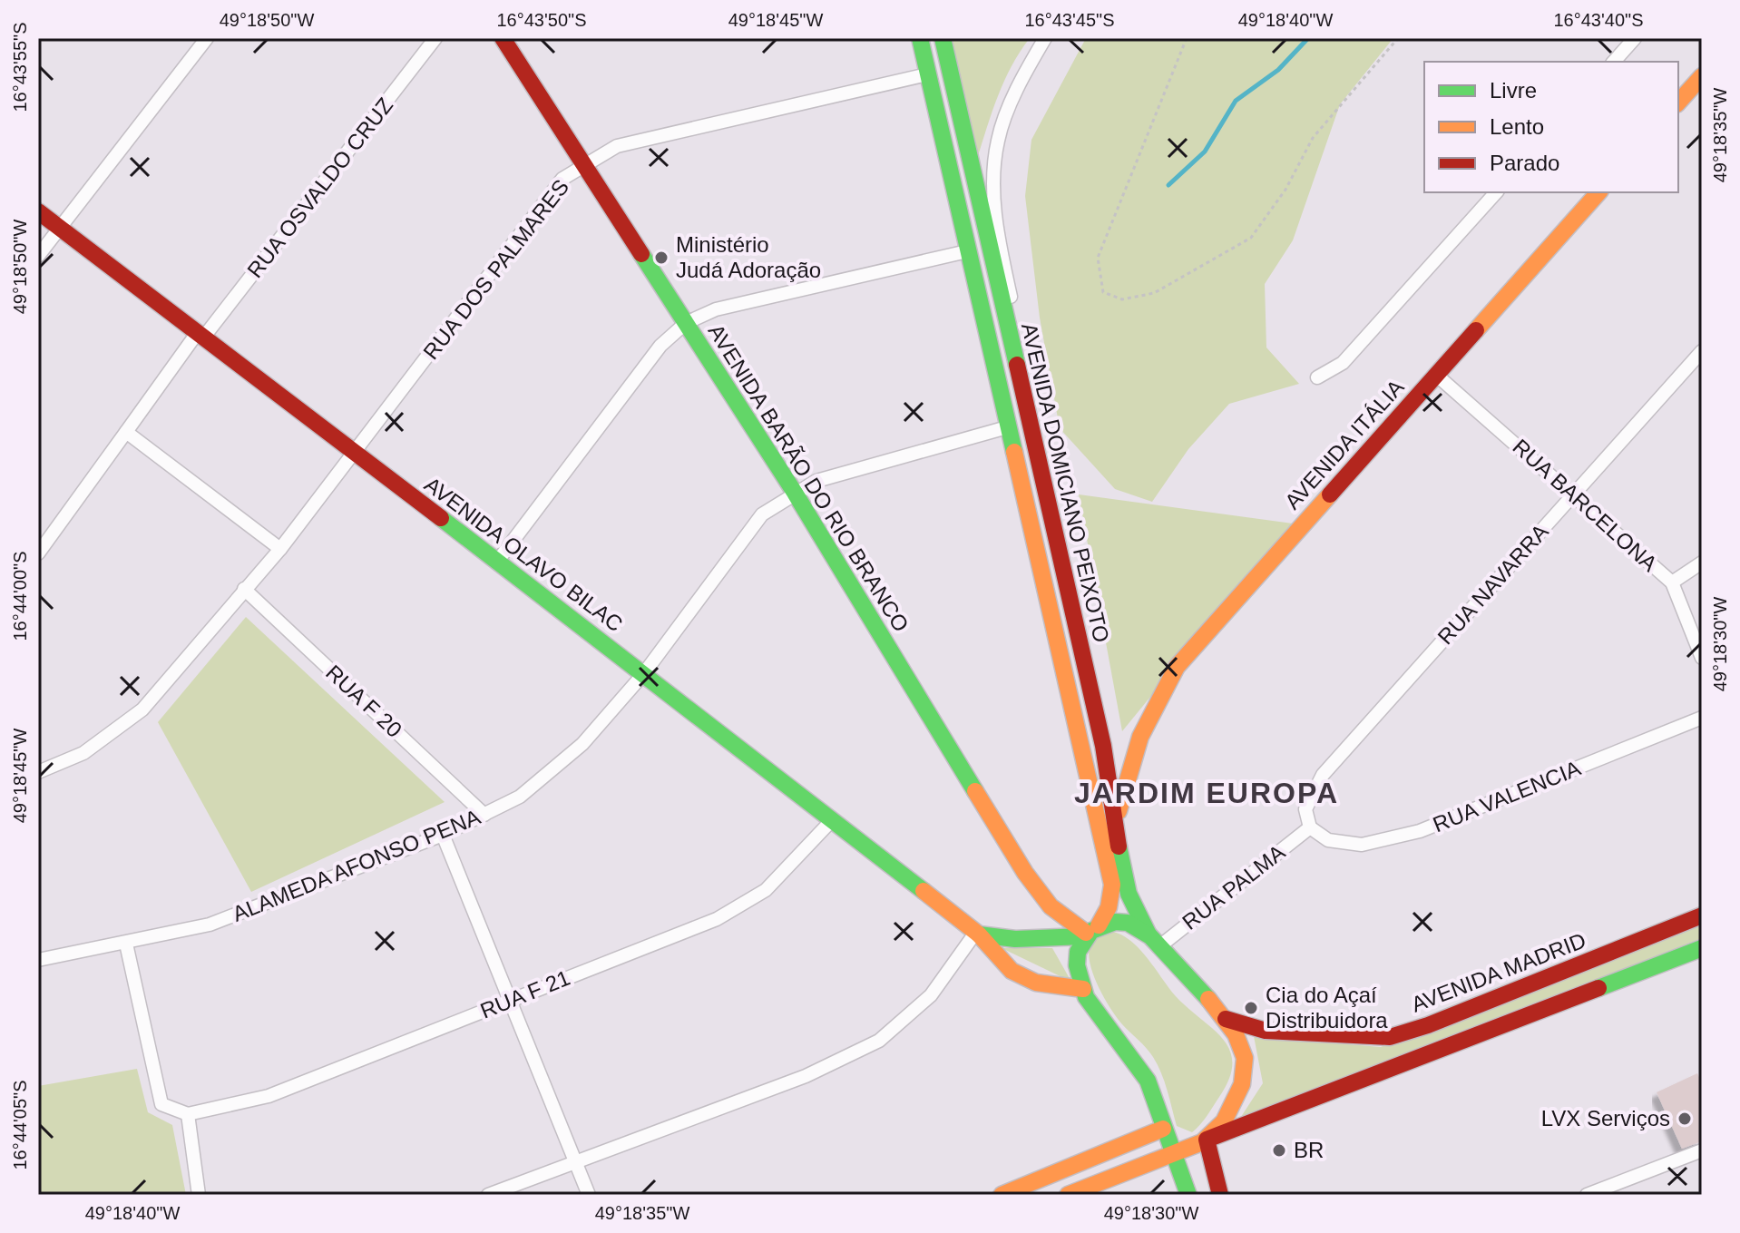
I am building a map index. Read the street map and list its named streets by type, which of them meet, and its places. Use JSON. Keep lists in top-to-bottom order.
{
  "streets": {
    "main road": [
      "AVENIDA ITÁLIA",
      "AVENIDA BARÃO DO RIO BRANCO",
      "AVENIDA DOMICIANO PEIXOTO",
      "AVENIDA OLAVO BILAC",
      "AVENIDA MADRID"
    ],
    "street": [
      "RUA OSVALDO CRUZ",
      "RUA DOS PALMARES",
      "RUA BARCELONA",
      "RUA NAVARRA",
      "RUA F 20",
      "RUA VALENCIA",
      "ALAMEDA AFONSO PENA",
      "RUA PALMA",
      "RUA F 21"
    ]
  },
  "crossings": [
    ["RUA OSVALDO CRUZ", "AVENIDA OLAVO BILAC"],
    ["RUA DOS PALMARES", "AVENIDA BARÃO DO RIO BRANCO"],
    ["RUA DOS PALMARES", "AVENIDA DOMICIANO PEIXOTO"],
    ["RUA DOS PALMARES", "AVENIDA OLAVO BILAC"],
    ["AVENIDA ITÁLIA", "AVENIDA DOMICIANO PEIXOTO"],
    ["AVENIDA ITÁLIA", "RUA BARCELONA"],
    ["AVENIDA BARÃO DO RIO BRANCO", "AVENIDA DOMICIANO PEIXOTO"],
    ["AVENIDA BARÃO DO RIO BRANCO", "ALAMEDA AFONSO PENA"],
    ["AVENIDA DOMICIANO PEIXOTO", "AVENIDA OLAVO BILAC"],
    ["AVENIDA DOMICIANO PEIXOTO", "ALAMEDA AFONSO PENA"],
    ["AVENIDA DOMICIANO PEIXOTO", "RUA PALMA"],
    ["RUA BARCELONA", "RUA NAVARRA"],
    ["AVENIDA OLAVO BILAC", "ALAMEDA AFONSO PENA"],
    ["AVENIDA OLAVO BILAC", "RUA F 21"],
    ["RUA NAVARRA", "RUA VALENCIA"],
    ["RUA NAVARRA", "RUA PALMA"],
    ["RUA F 20", "ALAMEDA AFONSO PENA"],
    ["RUA VALENCIA", "RUA PALMA"]
  ],
  "districts": ["JARDIM EUROPA"],
  "places": [
    "Ministério Judá Adoração",
    "Cia do Açaí Distribuidora",
    "LVX Serviços",
    "BR"
  ],
  "legend": ["Livre", "Lento", "Parado"],
  "coordinates": [
    "49°18'50\"W",
    "16°43'50\"S",
    "49°18'45\"W",
    "16°43'45\"S",
    "49°18'40\"W",
    "16°43'40\"S",
    "16°43'55\"S",
    "49°18'35\"W",
    "16°44'00\"S",
    "49°18'30\"W",
    "16°44'05\"S"
  ]
}
